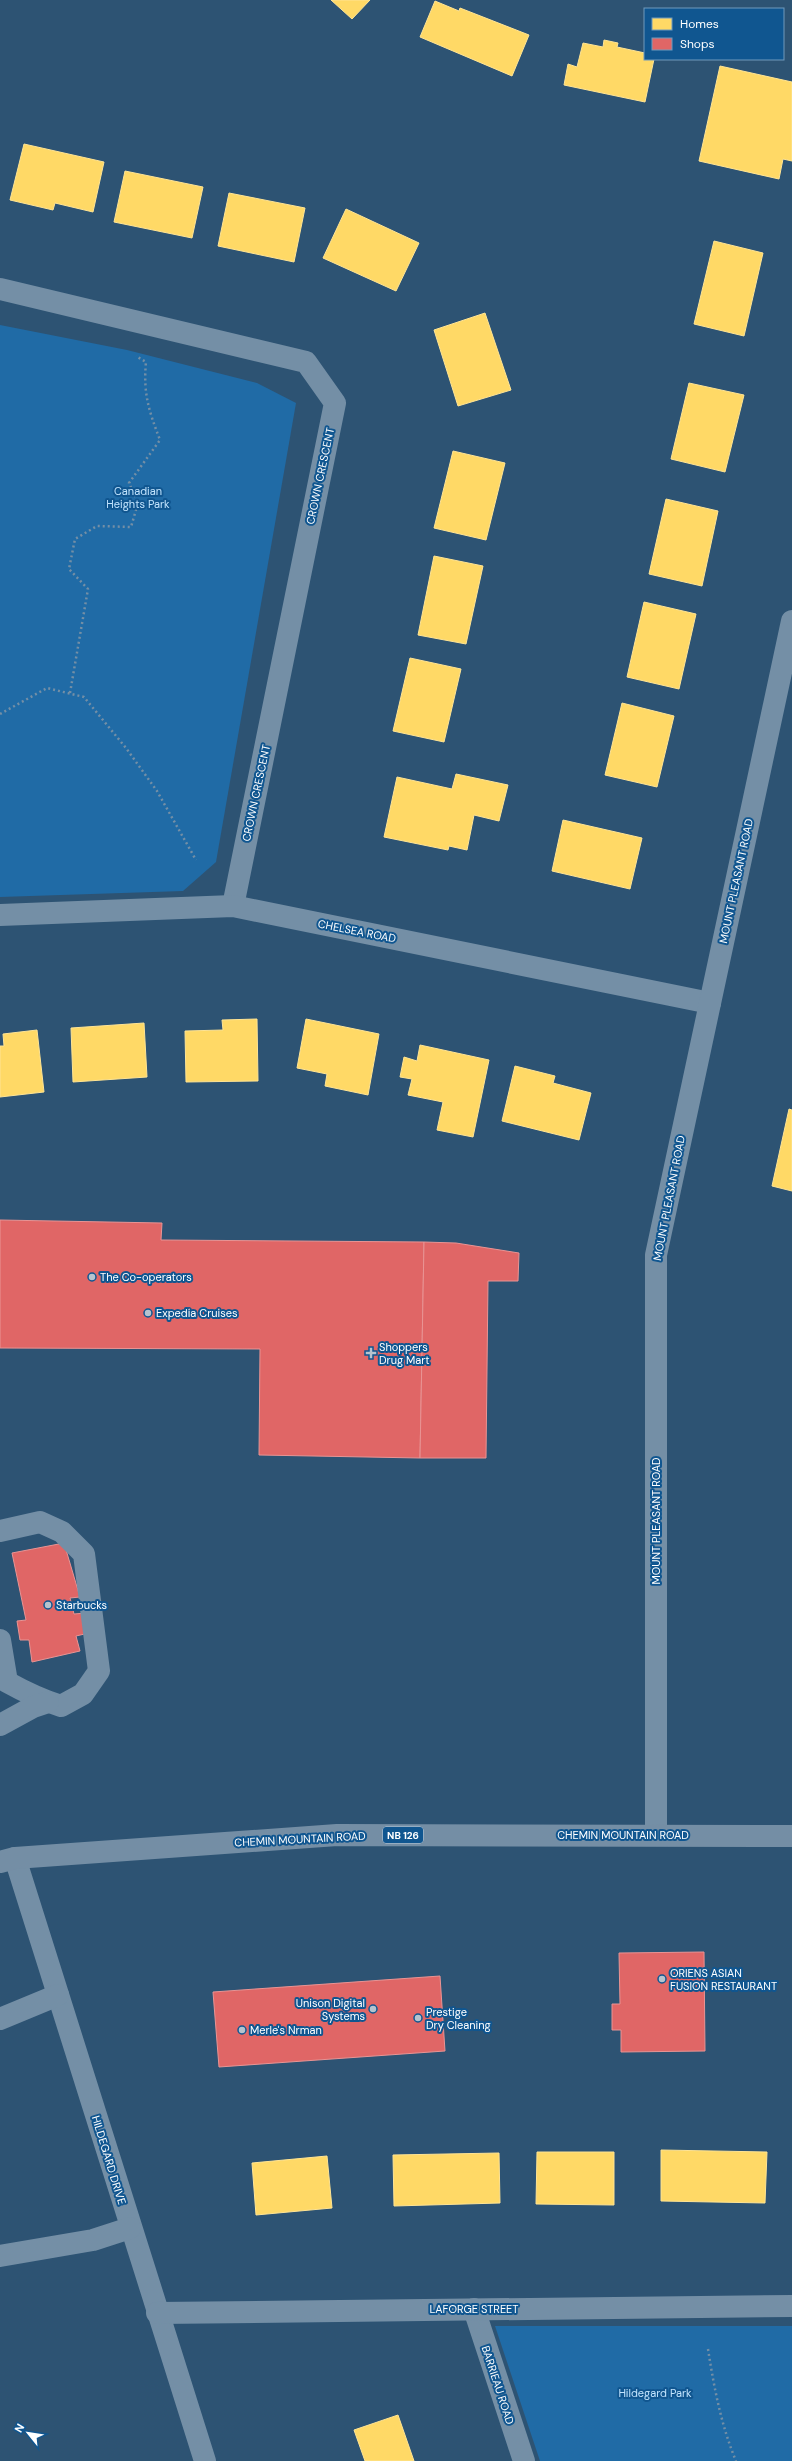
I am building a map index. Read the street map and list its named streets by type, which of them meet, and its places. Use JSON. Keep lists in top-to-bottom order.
{
  "streets": {
    "main road": ["NB 126", "CHEMIN MOUNTAIN ROAD"],
    "street": [
      "CROWN CRESCENT",
      "MOUNT PLEASANT ROAD",
      "CHELSEA ROAD",
      "HILDEGARD DRIVE",
      "LAFORGE STREET",
      "BARRIEAU ROAD"
    ]
  },
  "crossings": [
    ["CROWN CRESCENT", "CHELSEA ROAD"],
    ["MOUNT PLEASANT ROAD", "CHELSEA ROAD"],
    ["MOUNT PLEASANT ROAD", "CHEMIN MOUNTAIN ROAD"],
    ["CHEMIN MOUNTAIN ROAD", "HILDEGARD DRIVE"],
    ["HILDEGARD DRIVE", "LAFORGE STREET"],
    ["LAFORGE STREET", "BARRIEAU ROAD"]
  ],
  "parks": ["Canadian Heights Park", "Hildegard Park"],
  "places": {
    "other": [
      "The Co-operators",
      "Expedia Cruises",
      "Starbucks",
      "ORIENS ASIAN FUSION RESTAURANT",
      "Unison Digital Systems",
      "Prestige Dry Cleaning",
      "Merle's Nrman"
    ],
    "health": ["Shoppers Drug Mart"]
  },
  "legend": ["Homes", "Shops"],
  "north": "top left"
}
